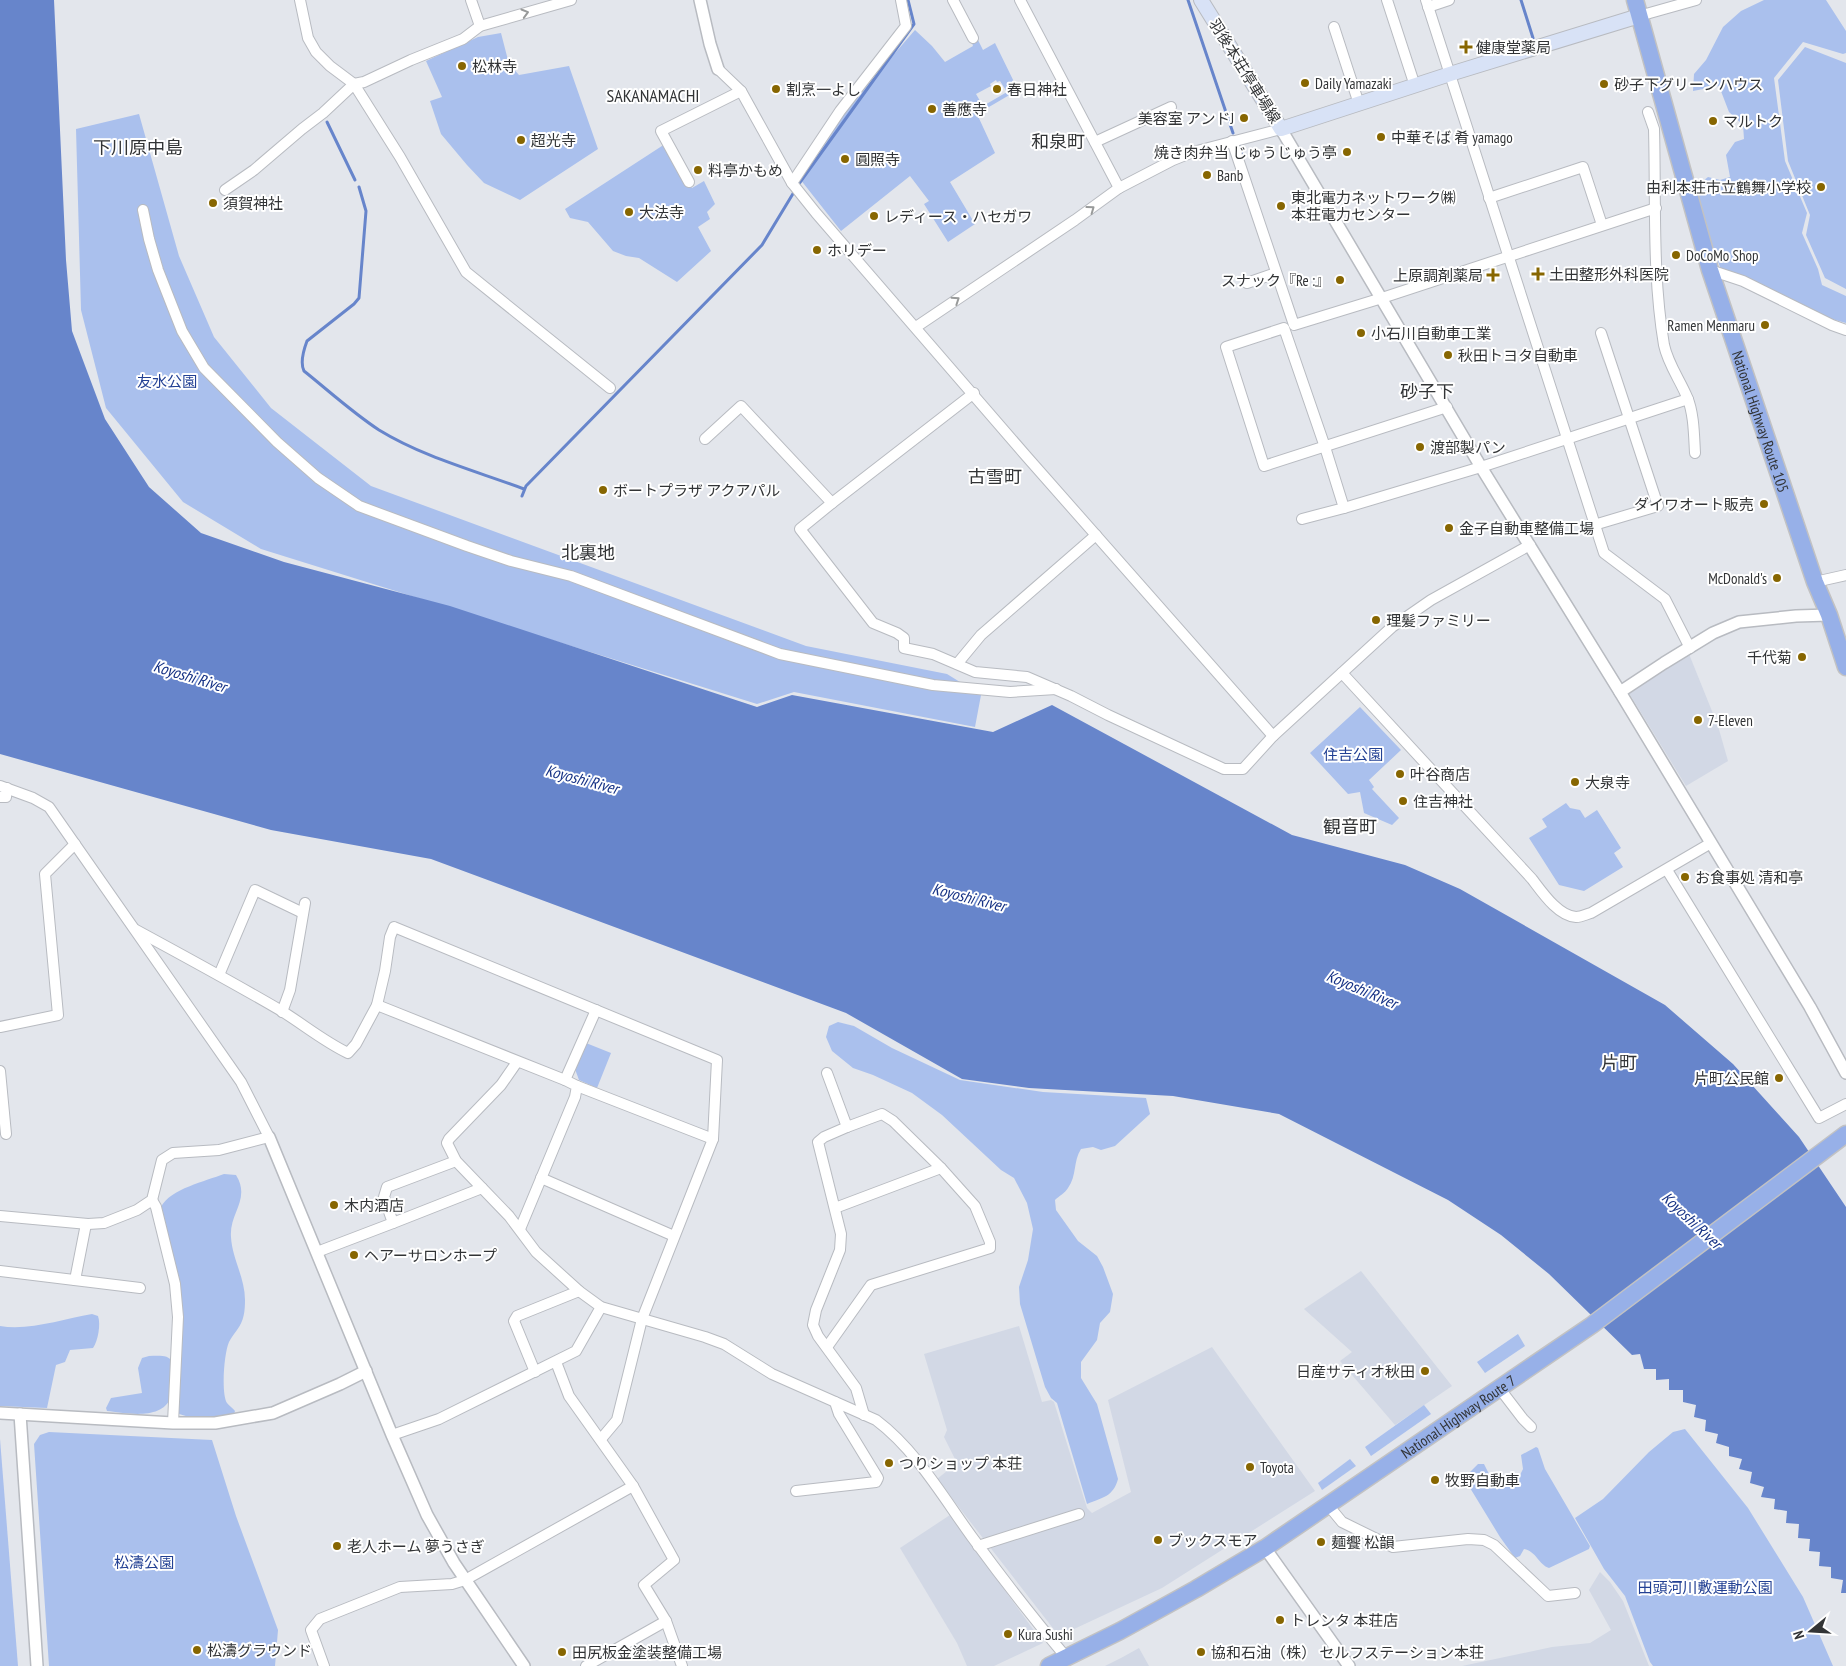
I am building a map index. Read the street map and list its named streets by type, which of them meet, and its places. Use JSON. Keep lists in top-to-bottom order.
{
  "streets": {
    "highway": ["National Highway Route 105", "National Highway Route 7"],
    "main road": ["羽後本荘停車場線"]
  },
  "crossings": [
    ["羽後本荘停車場線", "National Highway Route 105"]
  ],
  "districts": [
    "SAKANAMACHI",
    "和泉町",
    "下川原中島",
    "砂子下",
    "古雪町",
    "北裏地",
    "観音町",
    "片町"
  ],
  "water": ["Koyoshi River"],
  "parks": [
    "友水公園",
    "住吉公園",
    "松濤公園",
    "田頭河川敷運動公園"
  ],
  "places": {
    "health": ["健康堂薬局", "土田整形外科医院", "上原調剤薬局"],
    "other": [
      "松林寺",
      "Daily Yamazaki",
      "砂子下グリーンハウス",
      "割烹一よし",
      "春日神社",
      "善應寺",
      "美容室 アンドJ",
      "マルトク",
      "中華そば 肴 yamago",
      "超光寺",
      "焼き肉弁当 じゅうじゅう亭",
      "圓照寺",
      "料亭かもめ",
      "Banb",
      "由利本荘市立鶴舞小学校",
      "須賀神社",
      "東北電力ネットワーク㈱ 本荘電力センター",
      "大法寺",
      "レディース・ハセガワ",
      "ホリデー",
      "DoCoMo Shop",
      "スナック『Re :』",
      "Ramen Menmaru",
      "小石川自動車工業",
      "秋田トヨタ自動車",
      "渡部製パン",
      "ボートプラザ アクアパル",
      "ダイワオート販売",
      "金子自動車整備工場",
      "McDonald's",
      "理髪ファミリー",
      "千代菊",
      "7-Eleven",
      "叶谷商店",
      "大泉寺",
      "住吉神社",
      "お食事処 清和亭",
      "片町公民館",
      "木内酒店",
      "ヘアーサロンホープ",
      "日産サティオ秋田",
      "つりショップ 本荘",
      "Toyota",
      "牧野自動車",
      "ブックスモア",
      "麺饗 松韻",
      "老人ホーム 夢うさぎ",
      "トレンタ 本荘店",
      "Kura Sushi",
      "松濤グラウンド",
      "田尻板金塗装整備工場",
      "協和石油（株） セルフステーション本荘"
    ]
  },
  "north": "left"
}
